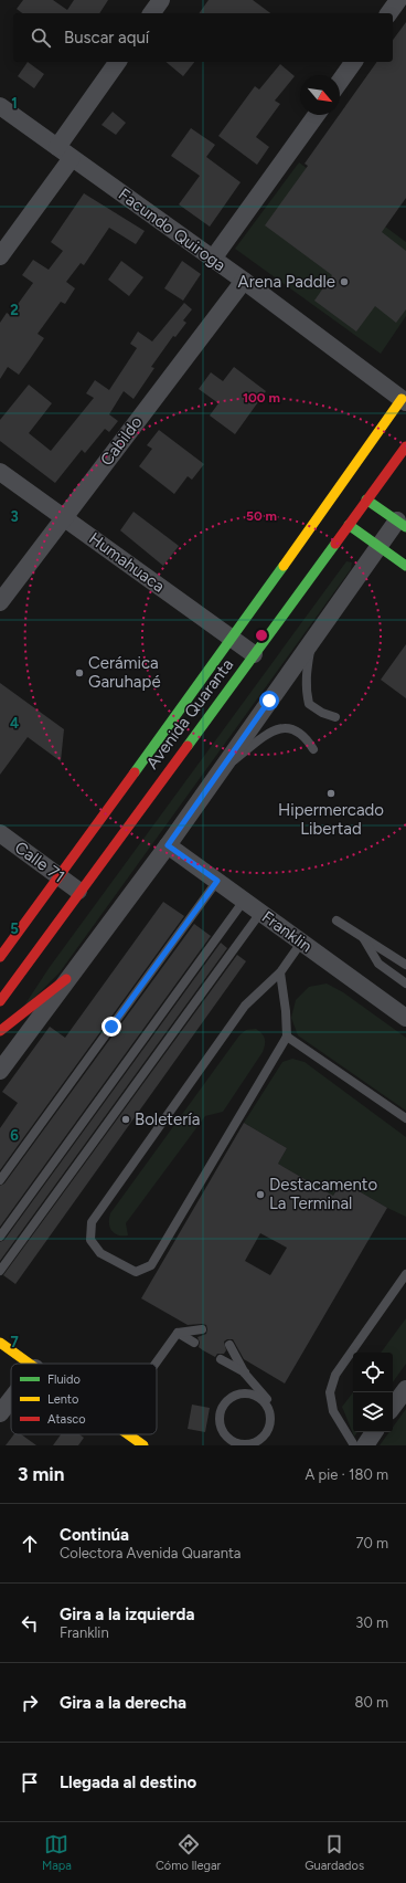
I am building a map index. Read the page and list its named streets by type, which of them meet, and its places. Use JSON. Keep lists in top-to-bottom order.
{
  "streets": {
    "main road": ["Avenida Quaranta"],
    "street": [
      "Facundo Quiroga",
      "Cabildo",
      "Humahuaca",
      "Calle 71",
      "Franklin"
    ]
  },
  "crossings": [
    ["Facundo Quiroga", "Cabildo"],
    ["Cabildo", "Humahuaca"],
    ["Humahuaca", "Avenida Quaranta"],
    ["Avenida Quaranta", "Calle 71"]
  ],
  "places": [
    "Arena Paddle",
    "Cerámica Garuhapé",
    "Hipermercado Libertad",
    "Boletería",
    "Destacamento La Terminal"
  ],
  "legend": ["Fluido", "Lento", "Atasco"],
  "north": "bottom right",
  "page": {
    "search": "Buscar aquí",
    "heading": ["3 min", "A pie · 180 m"],
    "list": [
      ["Continúa", "Colectora Avenida Quaranta", "70 m"],
      ["Gira a la izquierda", "Franklin", "30 m"],
      ["Gira a la derecha", "80 m"],
      "Llegada al destino"
    ],
    "nav": ["Mapa", "Cómo llegar", "Guardados"]
  },
  "grid": {
    "rows": [
      "1",
      "2",
      "3",
      "4",
      "5",
      "6",
      "7"
    ]
  },
  "rings": ["100 m", "50 m"]
}
